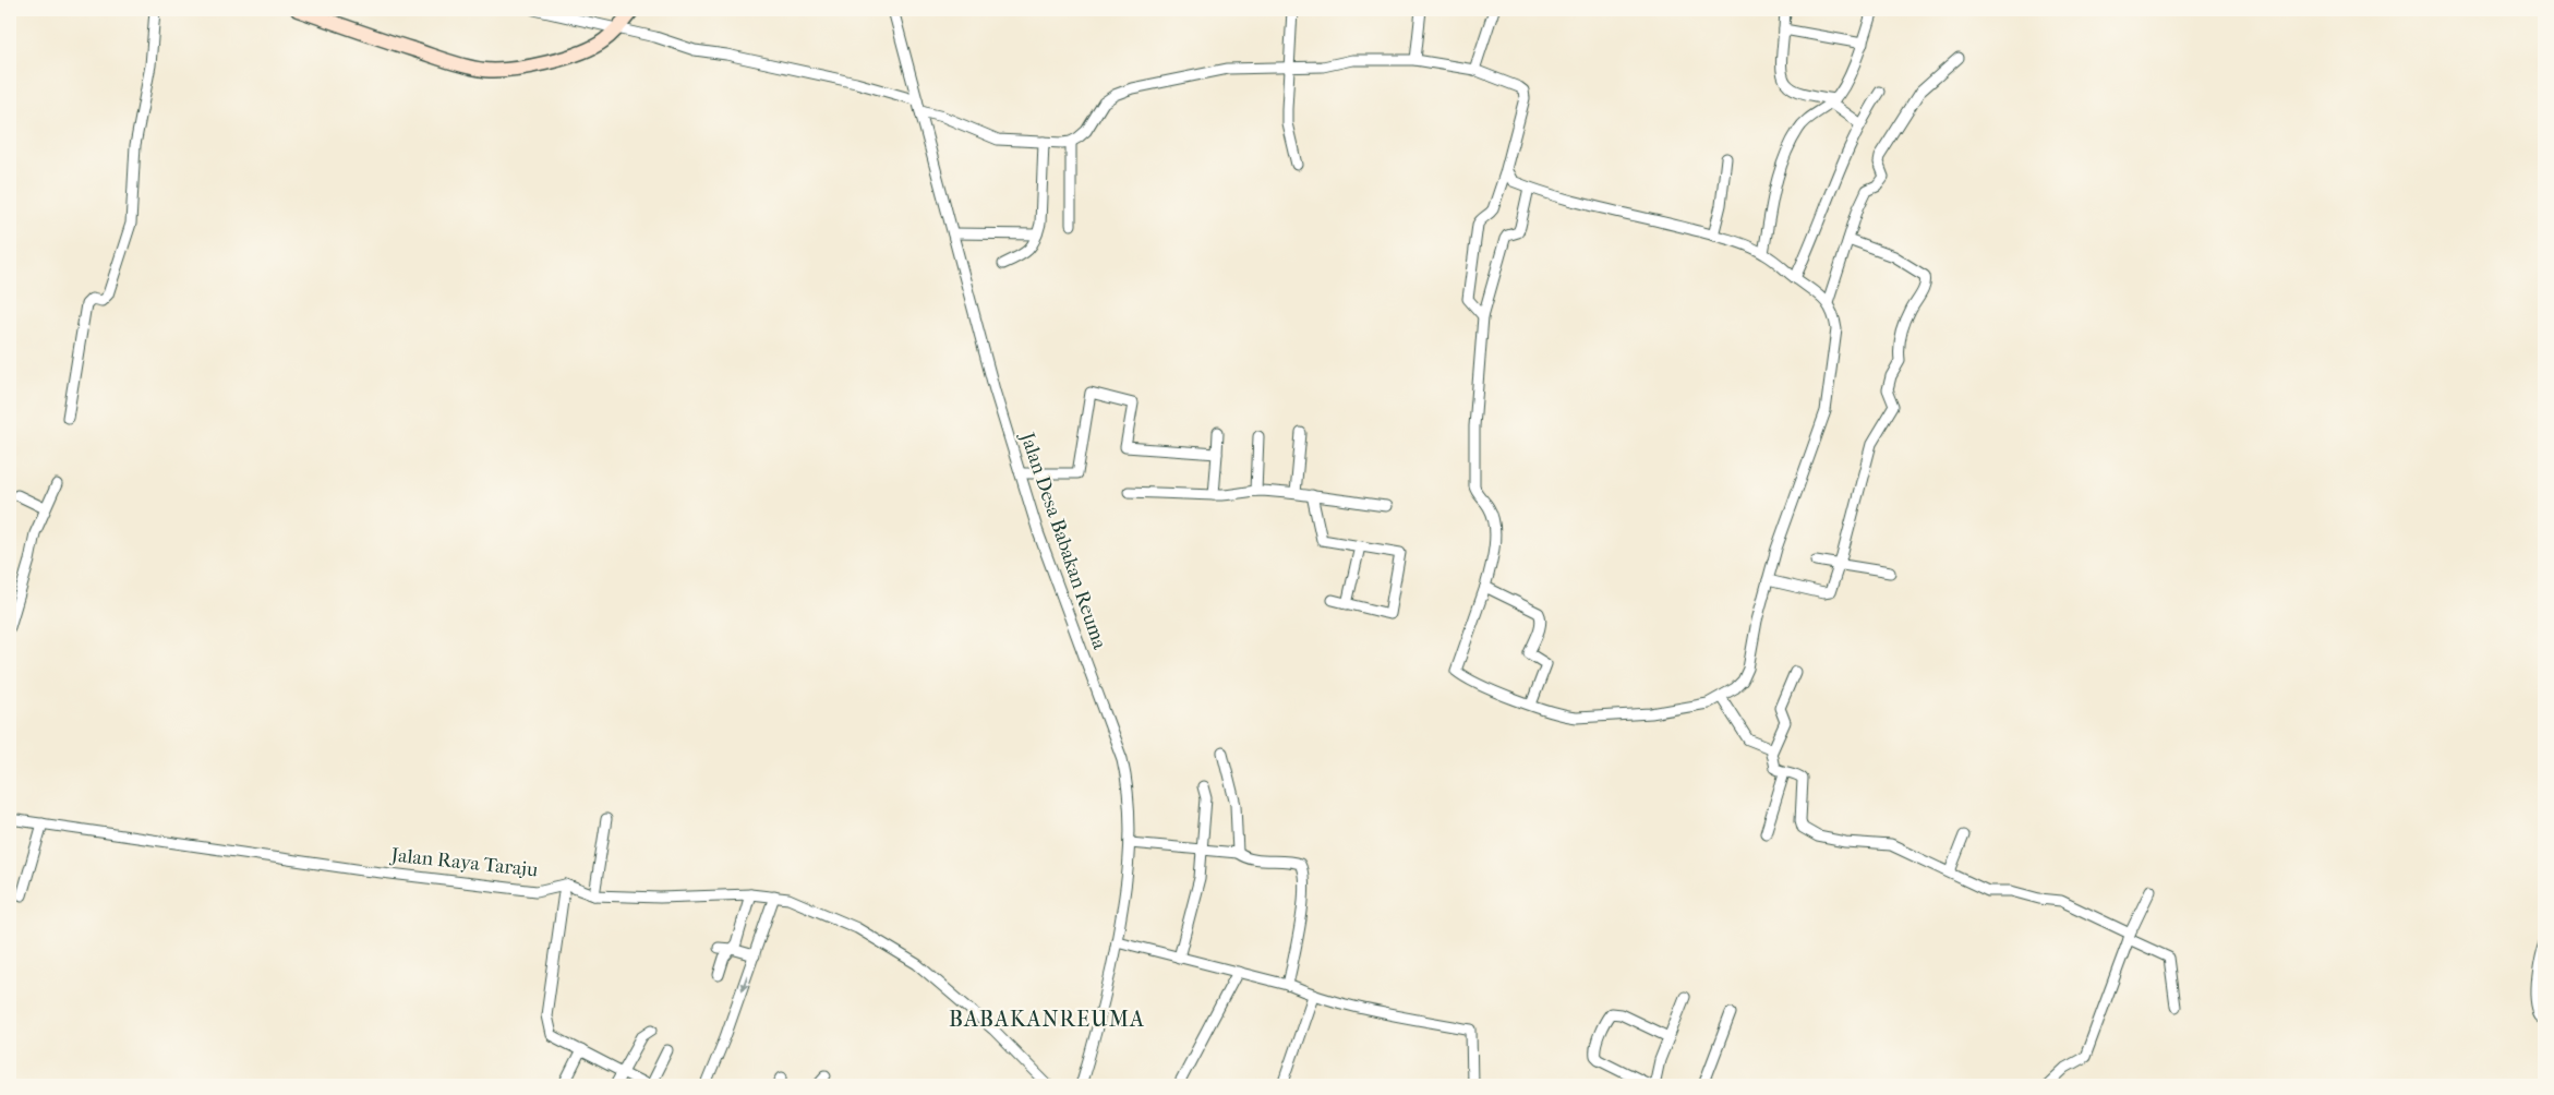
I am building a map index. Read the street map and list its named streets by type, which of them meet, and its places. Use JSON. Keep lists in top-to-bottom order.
{
  "streets": {
    "street": ["Jalan Desa Babakan Reuma", "Jalan Raya Taraju"]
  },
  "districts": ["BABAKANREUMA"]
}
